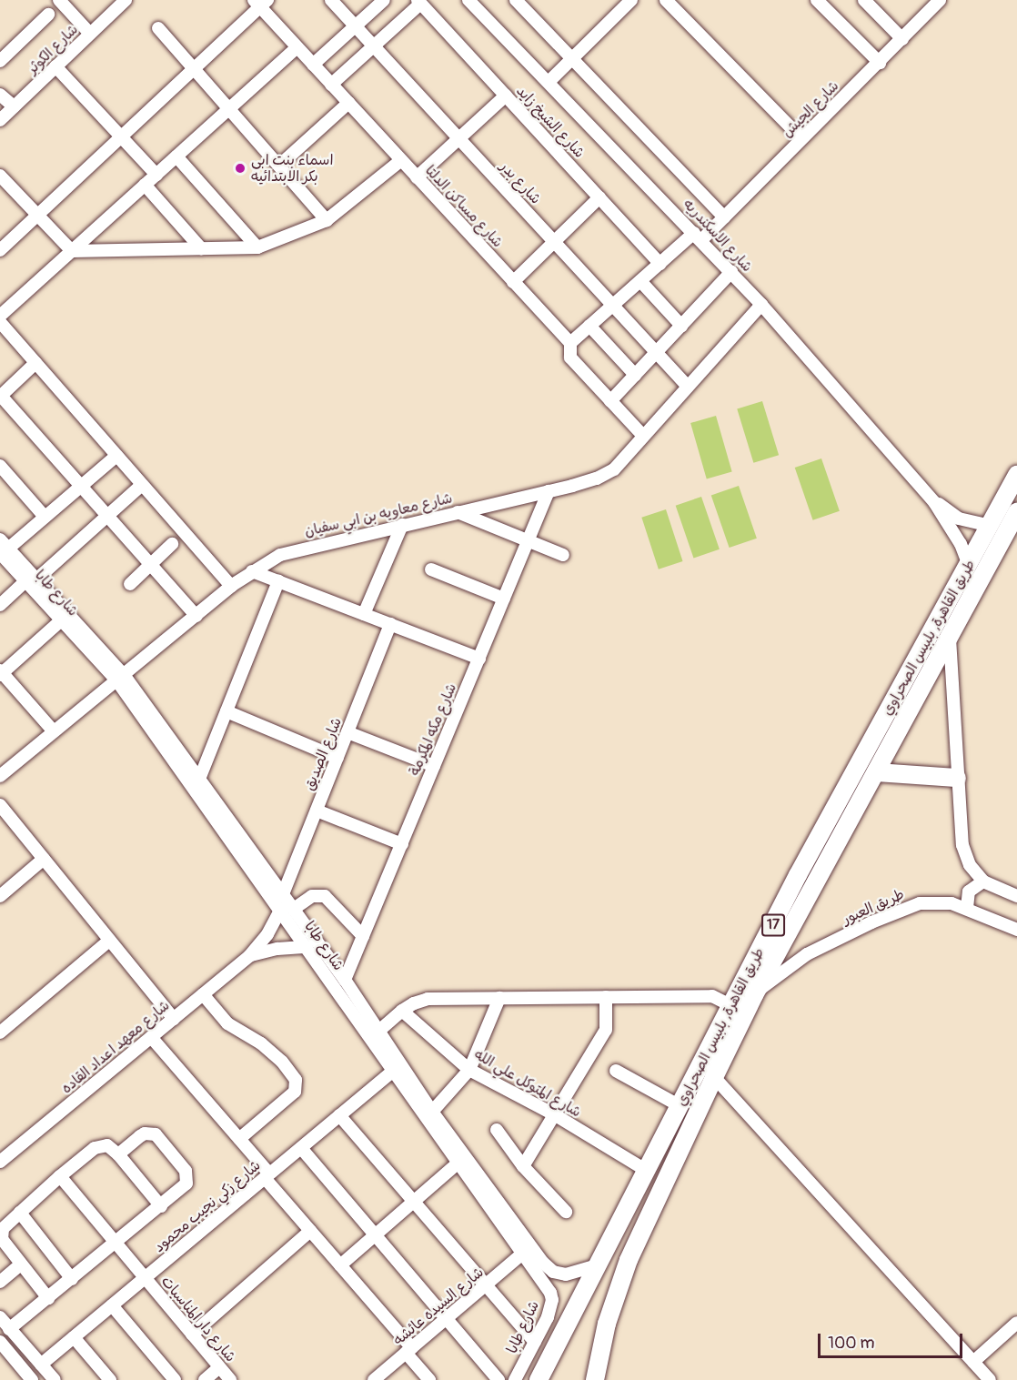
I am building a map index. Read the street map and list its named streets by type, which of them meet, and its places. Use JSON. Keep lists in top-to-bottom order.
{
  "streets": {
    "highway": ["طريق القاهرة, بلبيس الصحراوي", "17"],
    "street": [
      "شارع الكوثر",
      "شارع الجيش",
      "شارع الشيخ زايد",
      "شارع بدر",
      "شارع مساكن الدلتا",
      "شارع الاسكندريه",
      "شارع معاويه بن ابي سفيان",
      "شارع طابا",
      "شارع مكه المكرمة",
      "شارع الصديق",
      "طريق العبور",
      "شارع معهد اعداد القاده",
      "شارع المتوكل علي الله",
      "شارع زكي نجيب محمود",
      "شارع السيده عائشه",
      "شارع دار المناسبات"
    ]
  },
  "crossings": [
    ["شارع الجيش", "شارع الشيخ زايد"],
    ["شارع الجيش", "شارع بدر"],
    ["شارع الجيش", "شارع مساكن الدلتا"],
    ["شارع الجيش", "شارع الاسكندريه"],
    ["شارع بدر", "شارع معاويه بن ابي سفيان"],
    ["شارع مساكن الدلتا", "شارع معاويه بن ابي سفيان"],
    ["شارع الاسكندريه", "شارع معاويه بن ابي سفيان"],
    ["شارع الاسكندريه", "طريق القاهرة, بلبيس الصحراوي"],
    ["شارع معاويه بن ابي سفيان", "شارع طابا"],
    ["شارع معاويه بن ابي سفيان", "شارع مكه المكرمة"],
    ["شارع طابا", "طريق القاهرة, بلبيس الصحراوي"],
    ["شارع طابا", "شارع مكه المكرمة"],
    ["شارع طابا", "شارع الصديق"],
    ["شارع طابا", "شارع معهد اعداد القاده"],
    ["شارع طابا", "شارع زكي نجيب محمود"],
    ["شارع طابا", "شارع السيده عائشه"],
    ["طريق القاهرة, بلبيس الصحراوي", "طريق العبور"],
    ["طريق القاهرة, بلبيس الصحراوي", "شارع المتوكل علي الله"],
    ["شارع زكي نجيب محمود", "شارع دار المناسبات"]
  ],
  "places": ["اسماء بنت ابي بكر الابتدائيه"],
  "scale_bar": "100 m"
}
